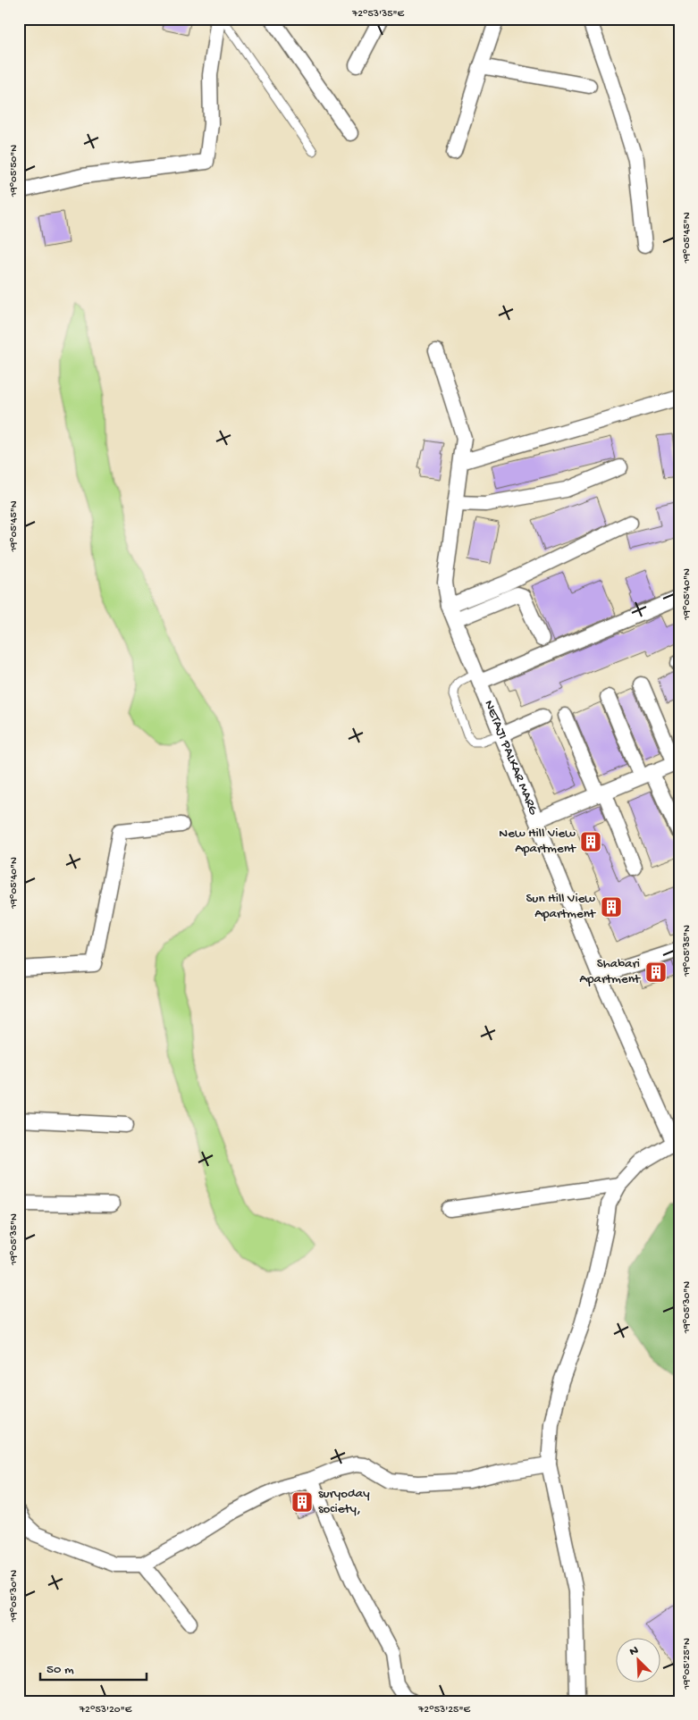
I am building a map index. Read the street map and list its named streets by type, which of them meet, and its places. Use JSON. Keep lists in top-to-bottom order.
{
  "streets": {
    "street": ["NETAJI PALKAR MARG"]
  },
  "places": {
    "building": [
      "New Hill View Apartment",
      "Sun Hill View Apartment",
      "Shabari Apartment",
      "suryoday society,"
    ]
  },
  "scale_bar": "50 m",
  "north": "top left",
  "coordinates": [
    "72°53'35\"E",
    "19°05'50\"N",
    "19°05'45\"N",
    "19°05'40\"N",
    "19°05'35\"N",
    "19°05'30\"N",
    "19°05'25\"N",
    "72°53'20\"E",
    "72°53'25\"E"
  ]
}
